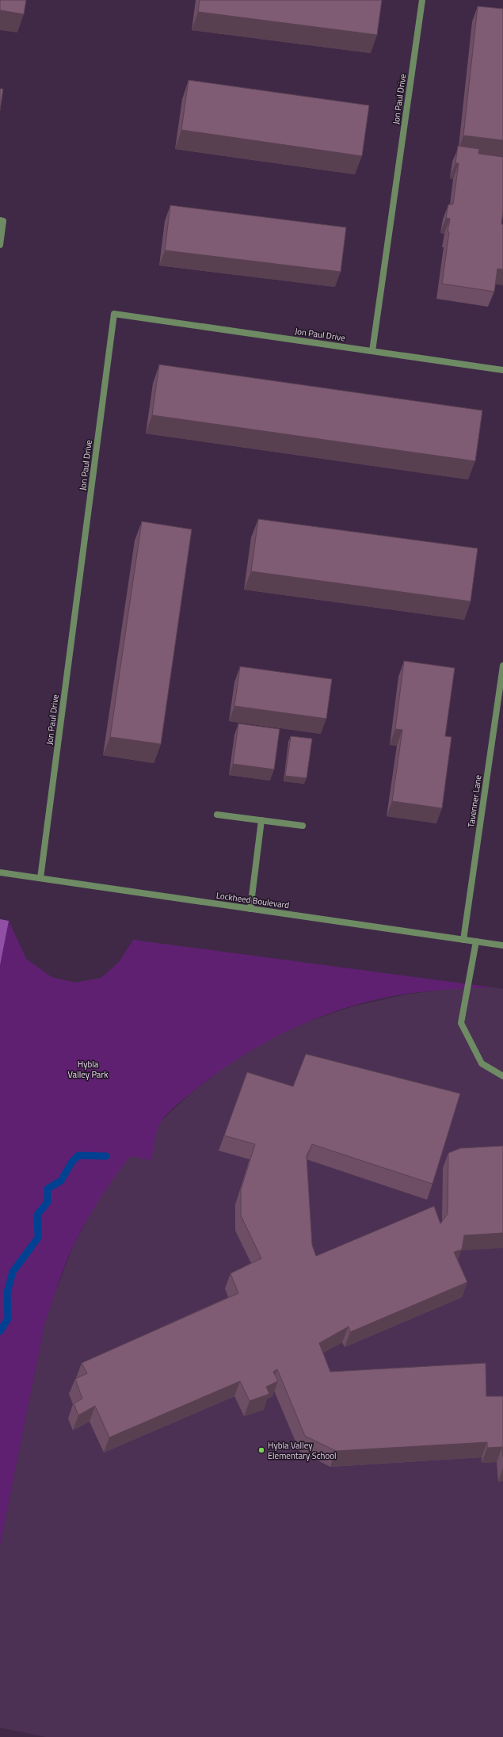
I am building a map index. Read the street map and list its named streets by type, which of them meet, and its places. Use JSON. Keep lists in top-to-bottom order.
{
  "streets": {
    "street": ["Jon Paul Drive", "Tavenner Lane", "Lockheed Boulevard"]
  },
  "crossings": [
    ["Jon Paul Drive", "Lockheed Boulevard"],
    ["Tavenner Lane", "Lockheed Boulevard"]
  ],
  "parks": ["Hybla Valley Park"],
  "places": ["Hybla Valley Elementary School"]
}
